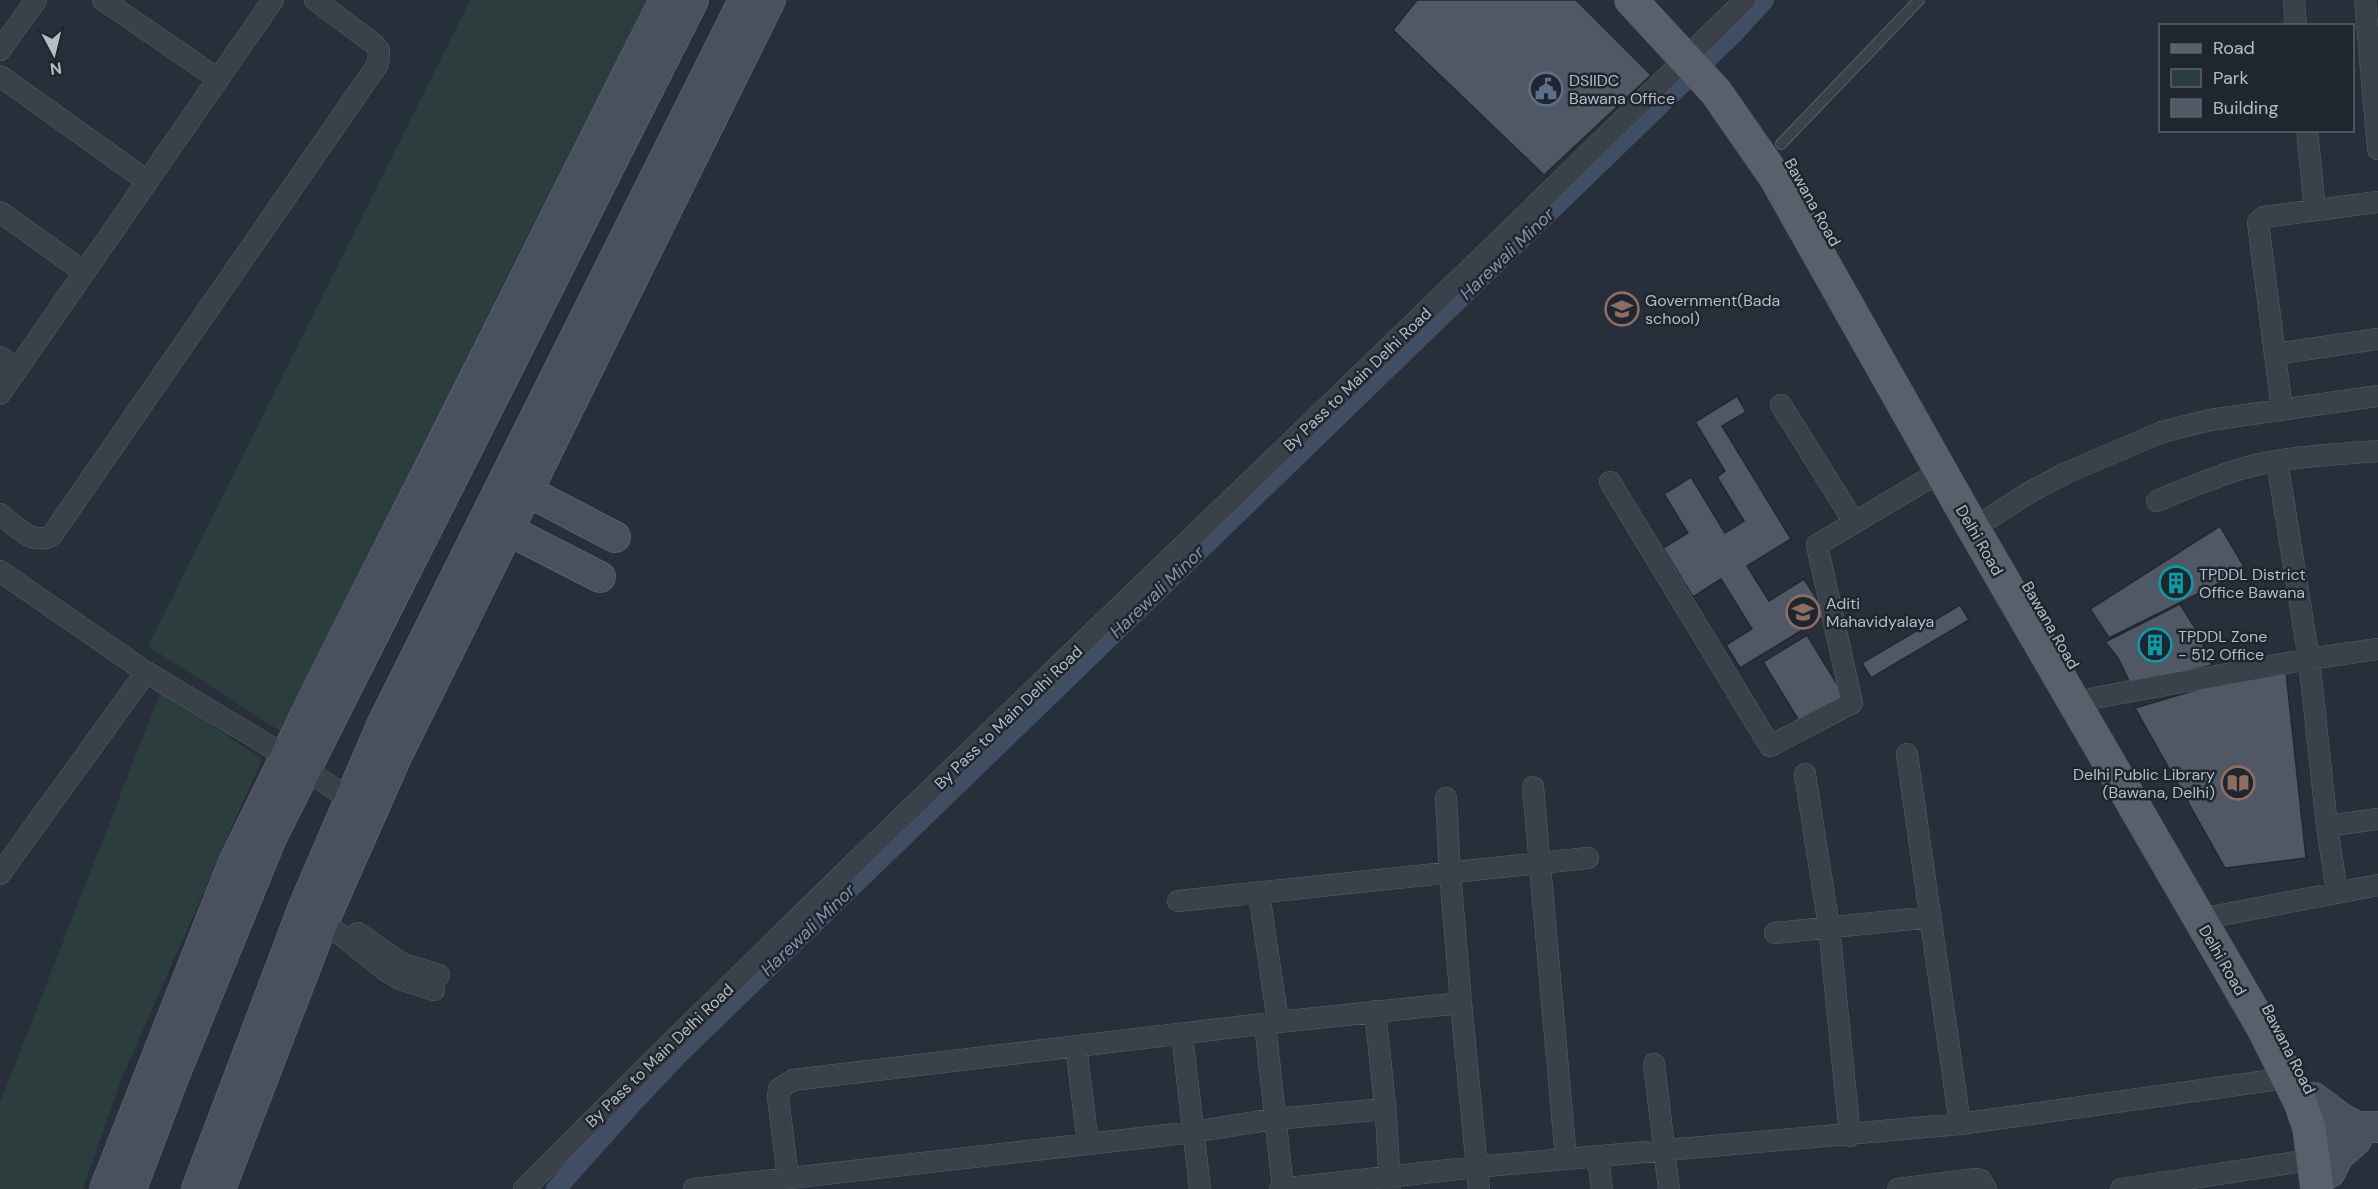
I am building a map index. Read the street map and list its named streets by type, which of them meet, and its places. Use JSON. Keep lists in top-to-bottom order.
{
  "streets": {
    "main road": ["Bawana Road", "Delhi Road"],
    "street": ["By Pass to Main Delhi Road"]
  },
  "crossings": [
    ["Bawana Road", "By Pass to Main Delhi Road"],
    ["Bawana Road", "Delhi Road"]
  ],
  "water": ["Harewali Minor"],
  "places": {
    "public building": ["DSIIDC Bawana Office"],
    "school or university": ["Government(Bada school)", "Aditi Mahavidyalaya"],
    "building": ["TPDDL District Office Bawana", "TPDDL Zone - 512 Office"],
    "library": ["Delhi Public Library (Bawana, Delhi)"]
  },
  "legend": ["Road", "Park", "Building"],
  "north": "bottom"
}
